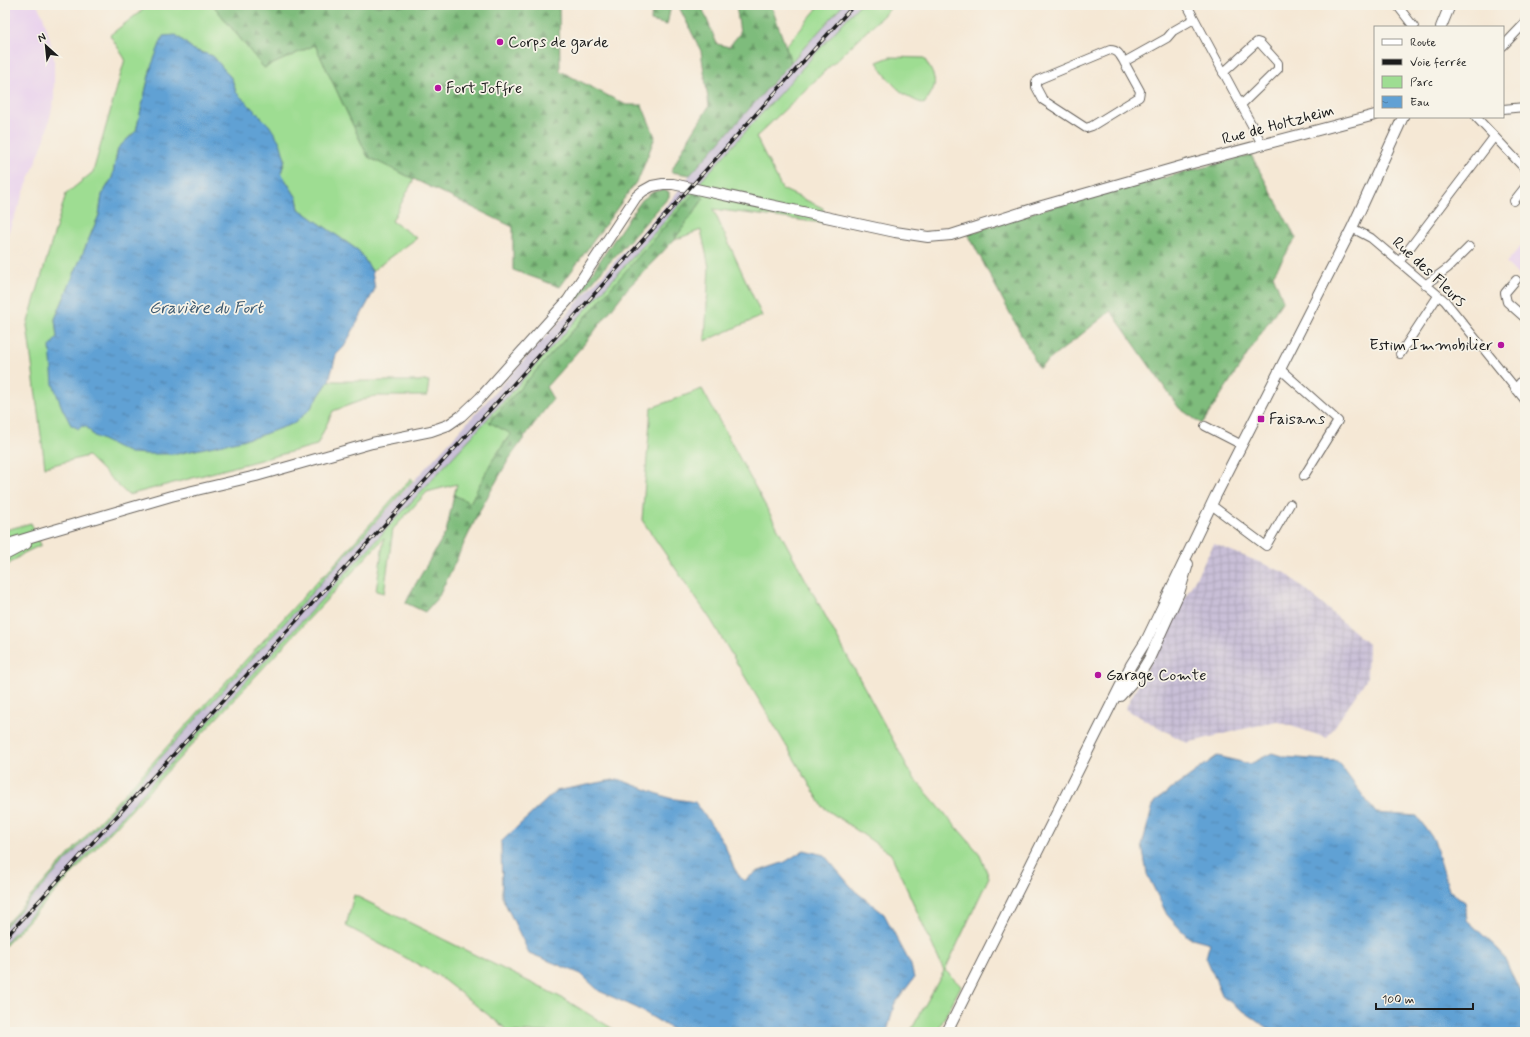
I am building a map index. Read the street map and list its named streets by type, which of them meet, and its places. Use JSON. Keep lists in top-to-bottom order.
{
  "streets": {
    "main road": ["Rue de Holtzheim"],
    "street": ["Rue des Fleurs"]
  },
  "water": ["Gravière du Fort"],
  "places": {
    "other": [
      "Corps de garde",
      "Fort Joffre",
      "Estim Immobilier",
      "Garage Comte"
    ],
    "transit": ["Faisans"]
  },
  "legend": [
    "Route",
    "Voie ferrée",
    "Parc",
    "Eau"
  ],
  "scale_bar": "100 m",
  "north": "top left"
}
